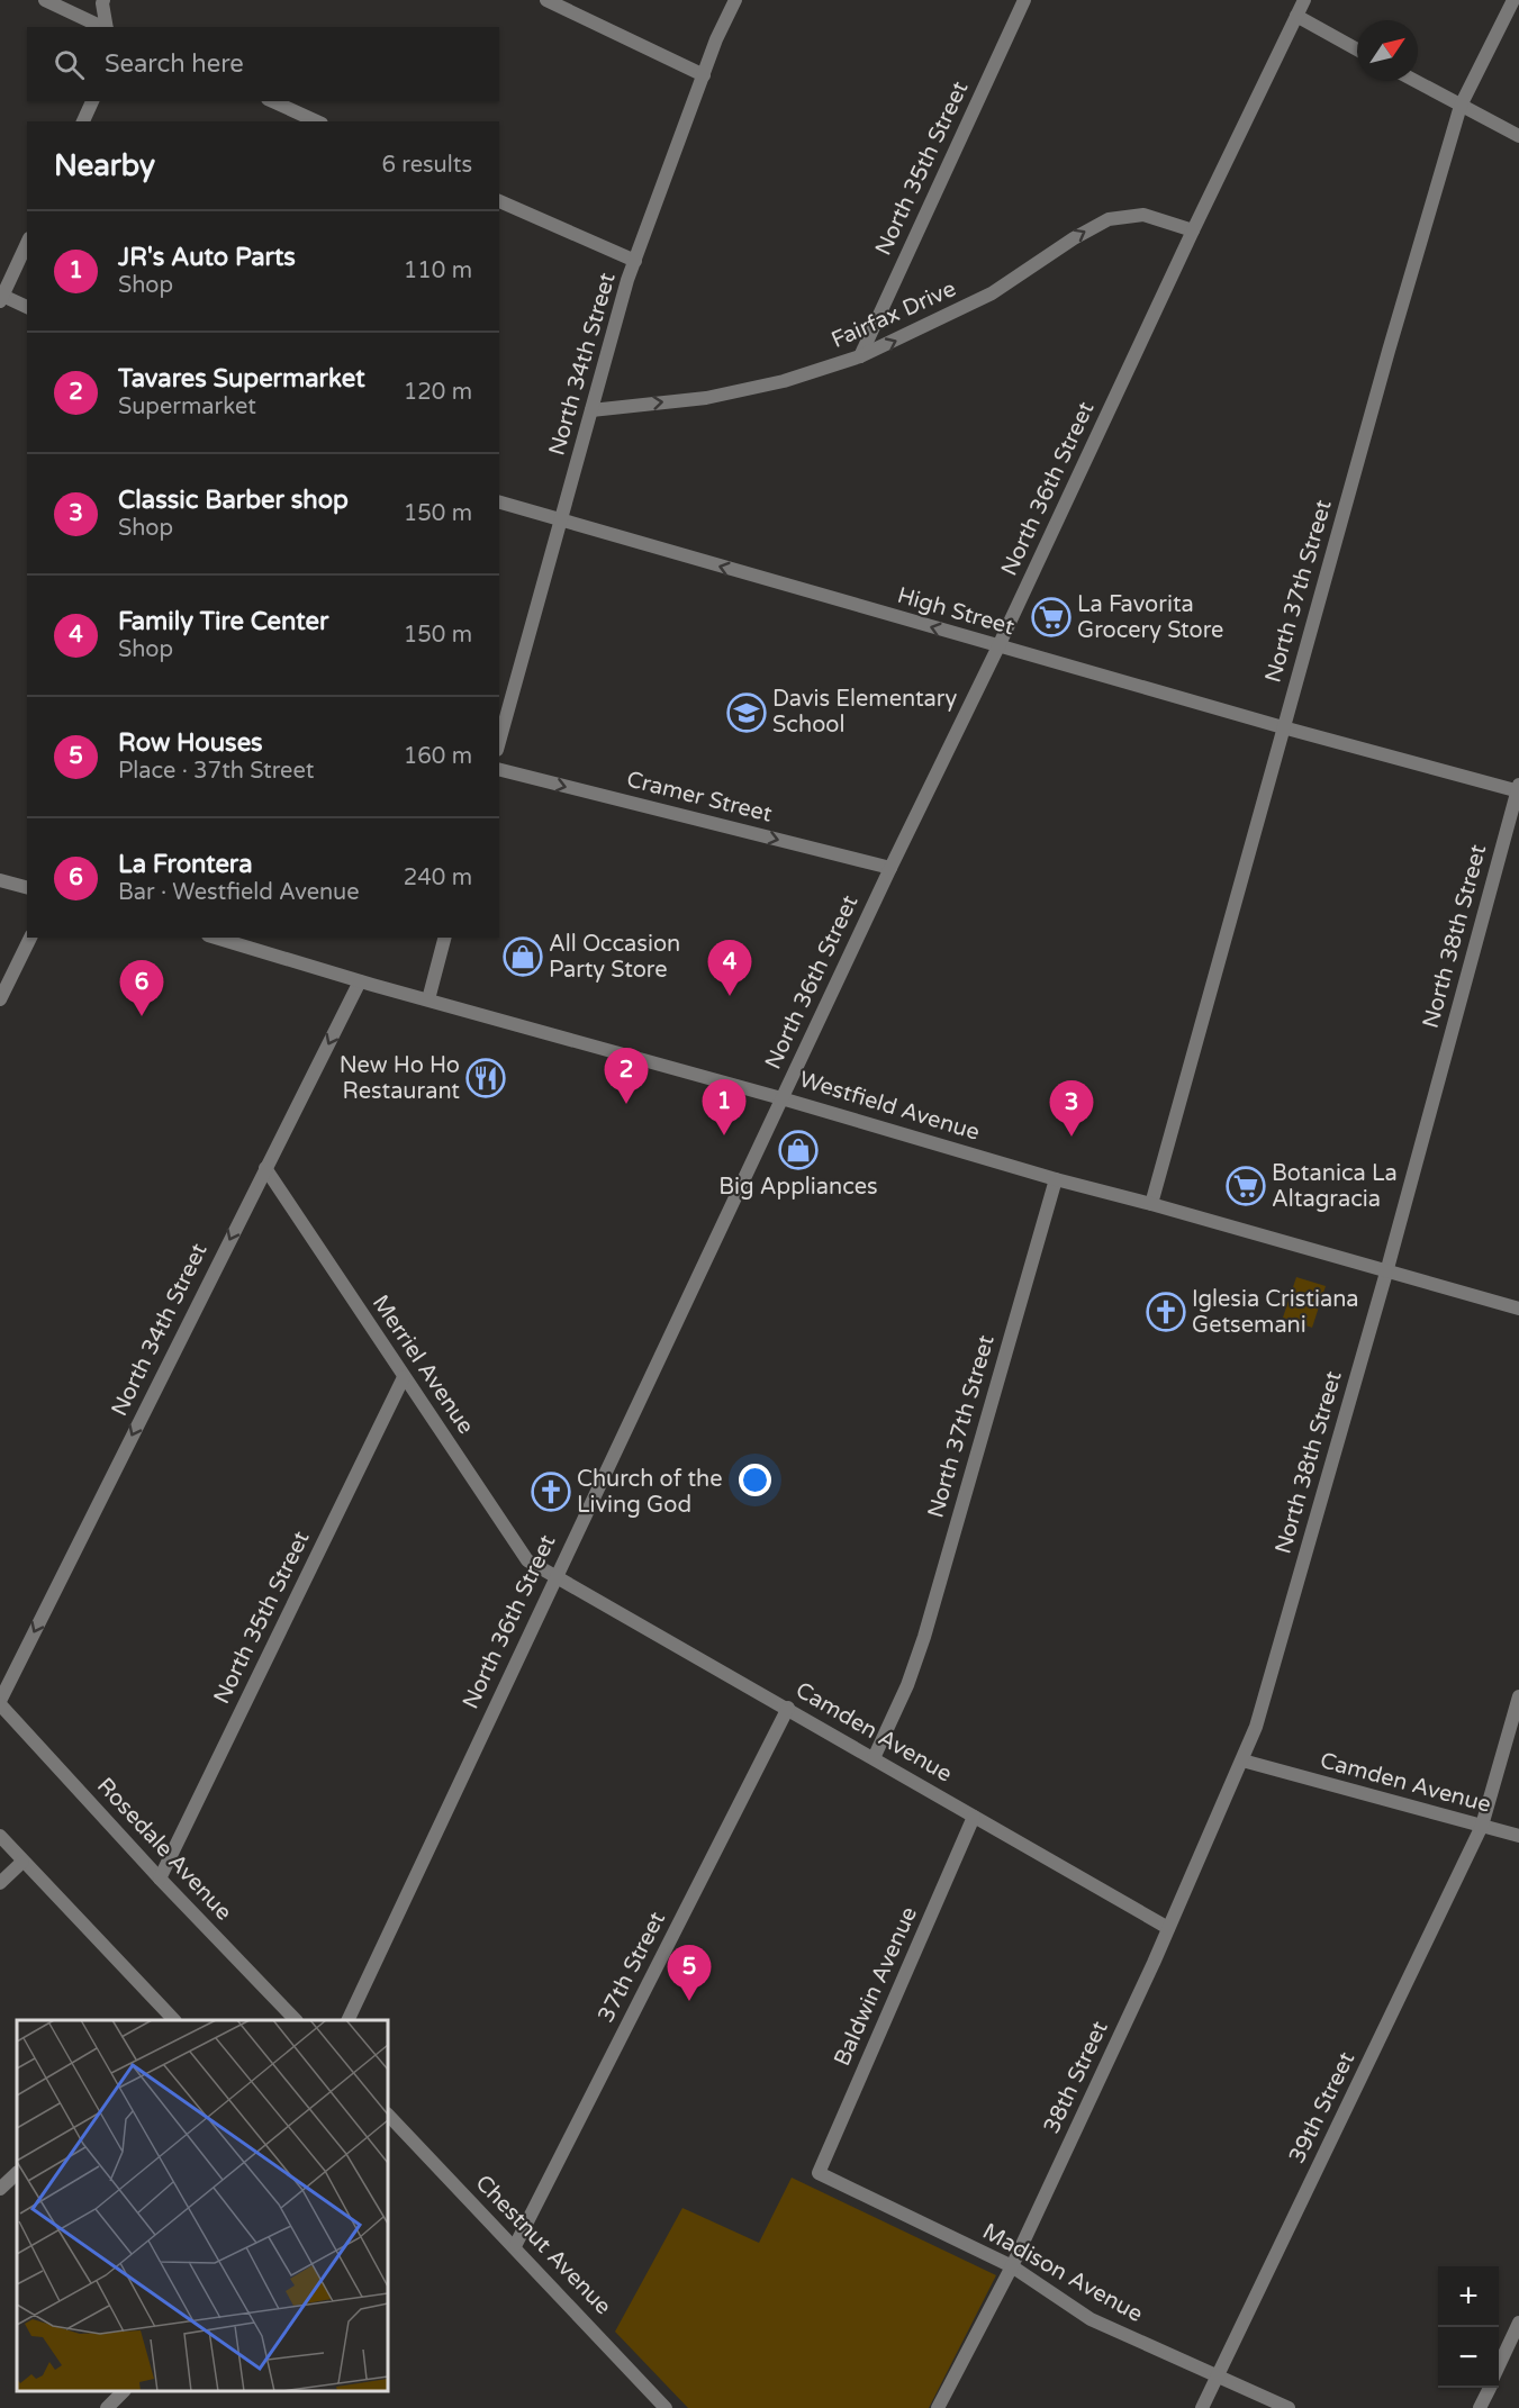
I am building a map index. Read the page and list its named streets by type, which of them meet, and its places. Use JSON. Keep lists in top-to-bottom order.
{
  "streets": {
    "street": [
      "North 35th Street",
      "Fairfax Drive",
      "North 34th Street",
      "North 36th Street",
      "North 37th Street",
      "High Street",
      "Cramer Street",
      "North 38th Street",
      "Westfield Avenue",
      "Merriel Avenue",
      "Camden Avenue",
      "Rosedale Avenue",
      "37th Street",
      "Baldwin Avenue",
      "38th Street",
      "39th Street",
      "Chestnut Avenue",
      "Madison Avenue"
    ]
  },
  "crossings": [
    ["North 35th Street", "Fairfax Drive"],
    ["North 35th Street", "Merriel Avenue"],
    ["North 35th Street", "Rosedale Avenue"],
    ["Fairfax Drive", "North 34th Street"],
    ["Fairfax Drive", "North 36th Street"],
    ["North 34th Street", "High Street"],
    ["North 34th Street", "Westfield Avenue"],
    ["North 34th Street", "Merriel Avenue"],
    ["North 34th Street", "Rosedale Avenue"],
    ["North 36th Street", "High Street"],
    ["North 36th Street", "Cramer Street"],
    ["North 36th Street", "Westfield Avenue"],
    ["North 36th Street", "Merriel Avenue"],
    ["North 36th Street", "Camden Avenue"],
    ["North 37th Street", "High Street"],
    ["North 37th Street", "Westfield Avenue"],
    ["North 37th Street", "Camden Avenue"],
    ["High Street", "North 38th Street"],
    ["North 38th Street", "Westfield Avenue"],
    ["North 38th Street", "Camden Avenue"],
    ["North 38th Street", "38th Street"],
    ["Merriel Avenue", "Camden Avenue"],
    ["Camden Avenue", "37th Street"],
    ["Camden Avenue", "Baldwin Avenue"],
    ["Camden Avenue", "38th Street"],
    ["Camden Avenue", "39th Street"],
    ["37th Street", "Chestnut Avenue"],
    ["Baldwin Avenue", "Madison Avenue"],
    ["38th Street", "Madison Avenue"],
    ["39th Street", "Madison Avenue"]
  ],
  "one_way": [
    "Fairfax Drive",
    "North 34th Street",
    "High Street",
    "Cramer Street"
  ],
  "places": {
    "supermarket": ["La Favorita Grocery Store", "Botanica La Altagracia"],
    "school or university": ["Davis Elementary School"],
    "shop": ["All Occasion Party Store", "Big Appliances"],
    "restaurant": ["New Ho Ho Restaurant"],
    "church": ["Iglesia Cristiana Getsemani", "Church of the Living God"]
  },
  "north": "top right",
  "page": {
    "search": "Search here",
    "heading": ["Nearby", "6 results"],
    "list": [
      {
        "mark": "1",
        "name": "JR's Auto Parts",
        "note": "Shop",
        "value": "110 m"
      },
      {
        "mark": "2",
        "name": "Tavares Supermarket",
        "note": "Supermarket",
        "value": "120 m"
      },
      {
        "mark": "3",
        "name": "Classic Barber shop",
        "note": "Shop",
        "value": "150 m"
      },
      {
        "mark": "4",
        "name": "Family Tire Center",
        "note": "Shop",
        "value": "150 m"
      },
      {
        "mark": "5",
        "name": "Row Houses",
        "note": "Place · 37th Street",
        "value": "160 m"
      },
      {
        "mark": "6",
        "name": "La Frontera",
        "note": "Bar · Westfield Avenue",
        "value": "240 m"
      }
    ],
    "pins": [
      "4",
      "6",
      "2",
      "1",
      "3",
      "5"
    ],
    "map_buttons": ["+", "−"]
  }
}
